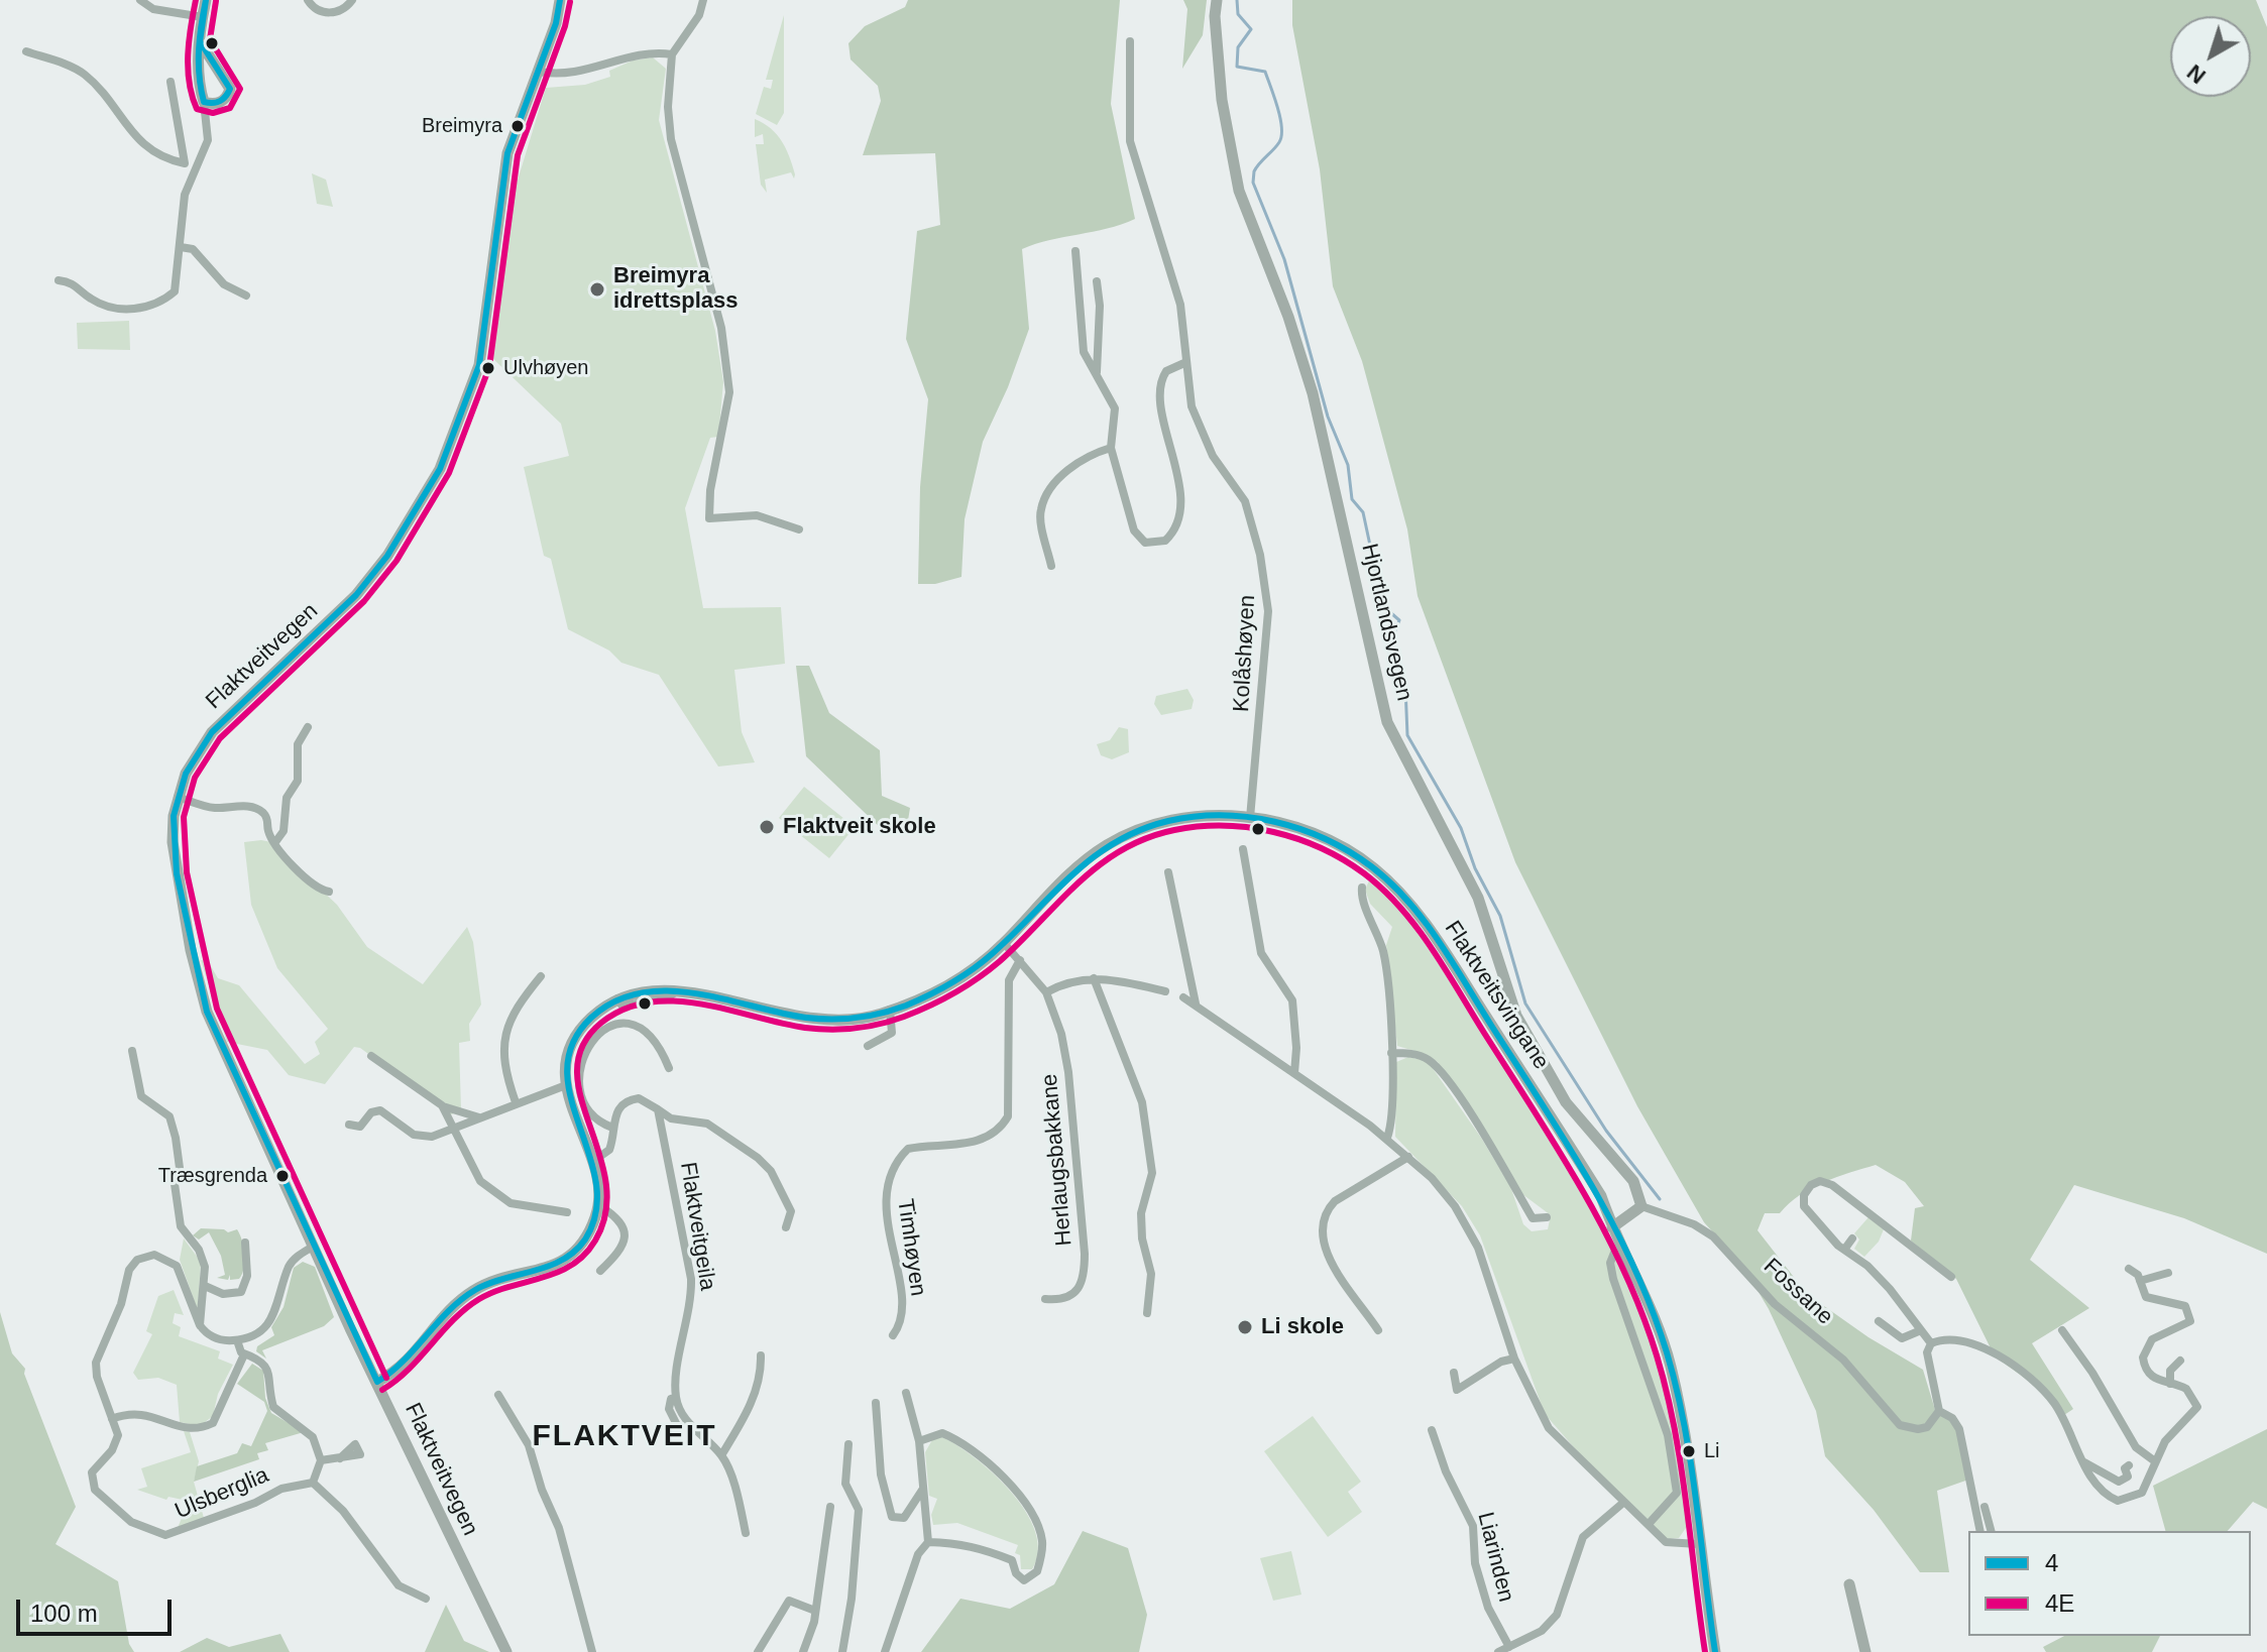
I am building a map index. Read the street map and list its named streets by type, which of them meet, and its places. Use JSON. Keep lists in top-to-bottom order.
{
  "streets": {
    "main road": ["Hjortlandsvegen", "Flaktveitvegen", "Flaktveitsvingane"],
    "street": [
      "Kolåshøyen",
      "Herlaugsbakkane",
      "Flaktveitgeila",
      "Timhøyen",
      "Fossane",
      "Ulsberglia",
      "Liarinden"
    ]
  },
  "crossings": [
    ["Hjortlandsvegen", "Fossane"],
    ["Kolåshøyen", "Flaktveitsvingane"],
    ["Flaktveitsvingane", "Herlaugsbakkane"],
    ["Herlaugsbakkane", "Timhøyen"]
  ],
  "districts": ["FLAKTVEIT"],
  "places": [
    "Breimyra",
    "Breimyra idrettsplass",
    "Ulvhøyen",
    "Flaktveit skole",
    "Træsgrenda",
    "Li skole",
    "Li"
  ],
  "lines": ["transit line 4", "transit line 4E"],
  "legend": ["4", "4E"],
  "scale_bar": "100 m",
  "north": "bottom left"
}
